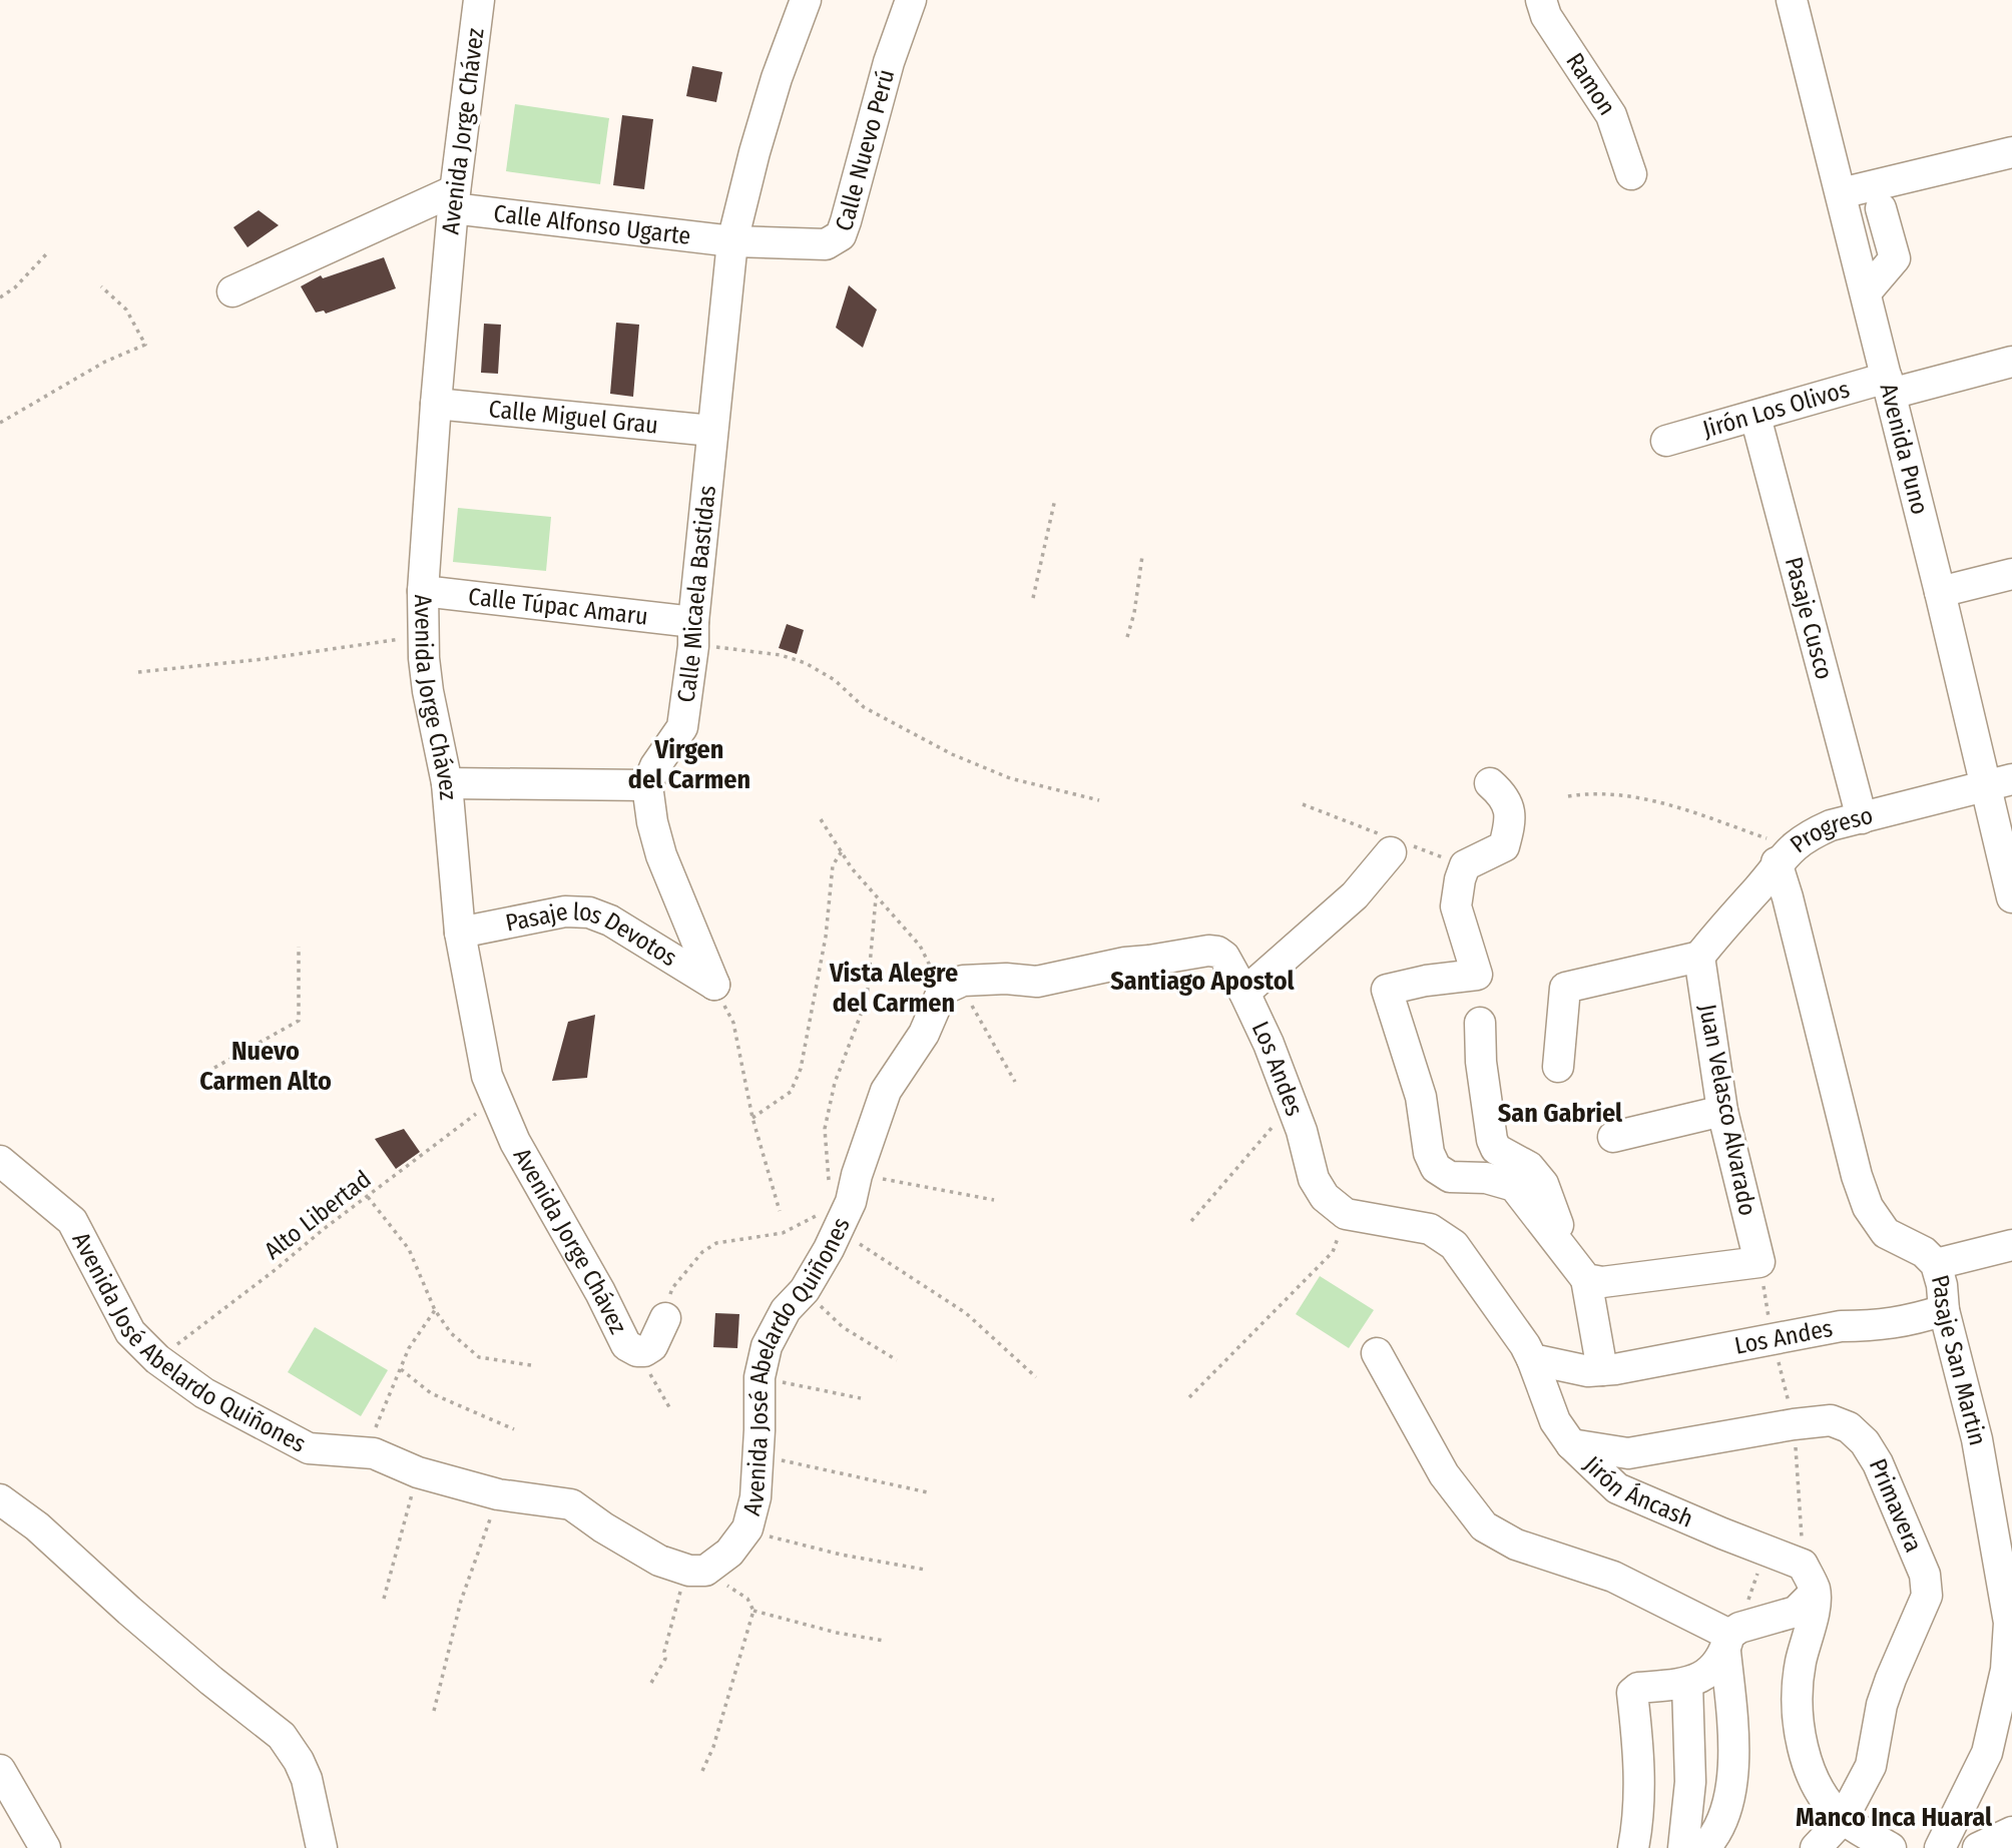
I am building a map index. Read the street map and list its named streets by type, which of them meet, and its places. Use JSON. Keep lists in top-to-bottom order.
{
  "streets": {
    "street": [
      "Ramon",
      "Avenida Jorge Chávez",
      "Calle Nuevo Perú",
      "Calle Alfonso Ugarte",
      "Jirón Los Olivos",
      "Calle Miguel Grau",
      "Avenida Puno",
      "Calle Micaela Bastidas",
      "Calle Túpac Amaru",
      "Pasaje Cusco",
      "Progreso",
      "Pasaje los Devotos",
      "Los Andes",
      "Juan Velasco Alvarado",
      "Avenida José Abelardo Quiñones",
      "Pasaje San Martin",
      "Jirón Áncash",
      "Primavera"
    ],
    "path": ["Alto Libertad"]
  },
  "crossings": [
    ["Avenida Jorge Chávez", "Calle Alfonso Ugarte"],
    ["Avenida Jorge Chávez", "Calle Miguel Grau"],
    ["Avenida Jorge Chávez", "Calle Túpac Amaru"],
    ["Avenida Jorge Chávez", "Pasaje los Devotos"],
    ["Avenida Jorge Chávez", "Alto Libertad"],
    ["Calle Nuevo Perú", "Calle Alfonso Ugarte"],
    ["Calle Nuevo Perú", "Calle Micaela Bastidas"],
    ["Calle Alfonso Ugarte", "Calle Micaela Bastidas"],
    ["Jirón Los Olivos", "Avenida Puno"],
    ["Jirón Los Olivos", "Pasaje Cusco"],
    ["Calle Miguel Grau", "Calle Micaela Bastidas"],
    ["Avenida Puno", "Progreso"],
    ["Calle Micaela Bastidas", "Calle Túpac Amaru"],
    ["Pasaje Cusco", "Progreso"],
    ["Progreso", "Juan Velasco Alvarado"],
    ["Progreso", "Pasaje San Martin"],
    ["Los Andes", "Pasaje San Martin"],
    ["Los Andes", "Jirón Áncash"],
    ["Alto Libertad", "Avenida José Abelardo Quiñones"],
    ["Jirón Áncash", "Primavera"]
  ],
  "districts": [
    "Virgen del Carmen",
    "Vista Alegre del Carmen",
    "Santiago Apostol",
    "Nuevo Carmen Alto",
    "San Gabriel",
    "Manco Inca Huaral"
  ]
}
